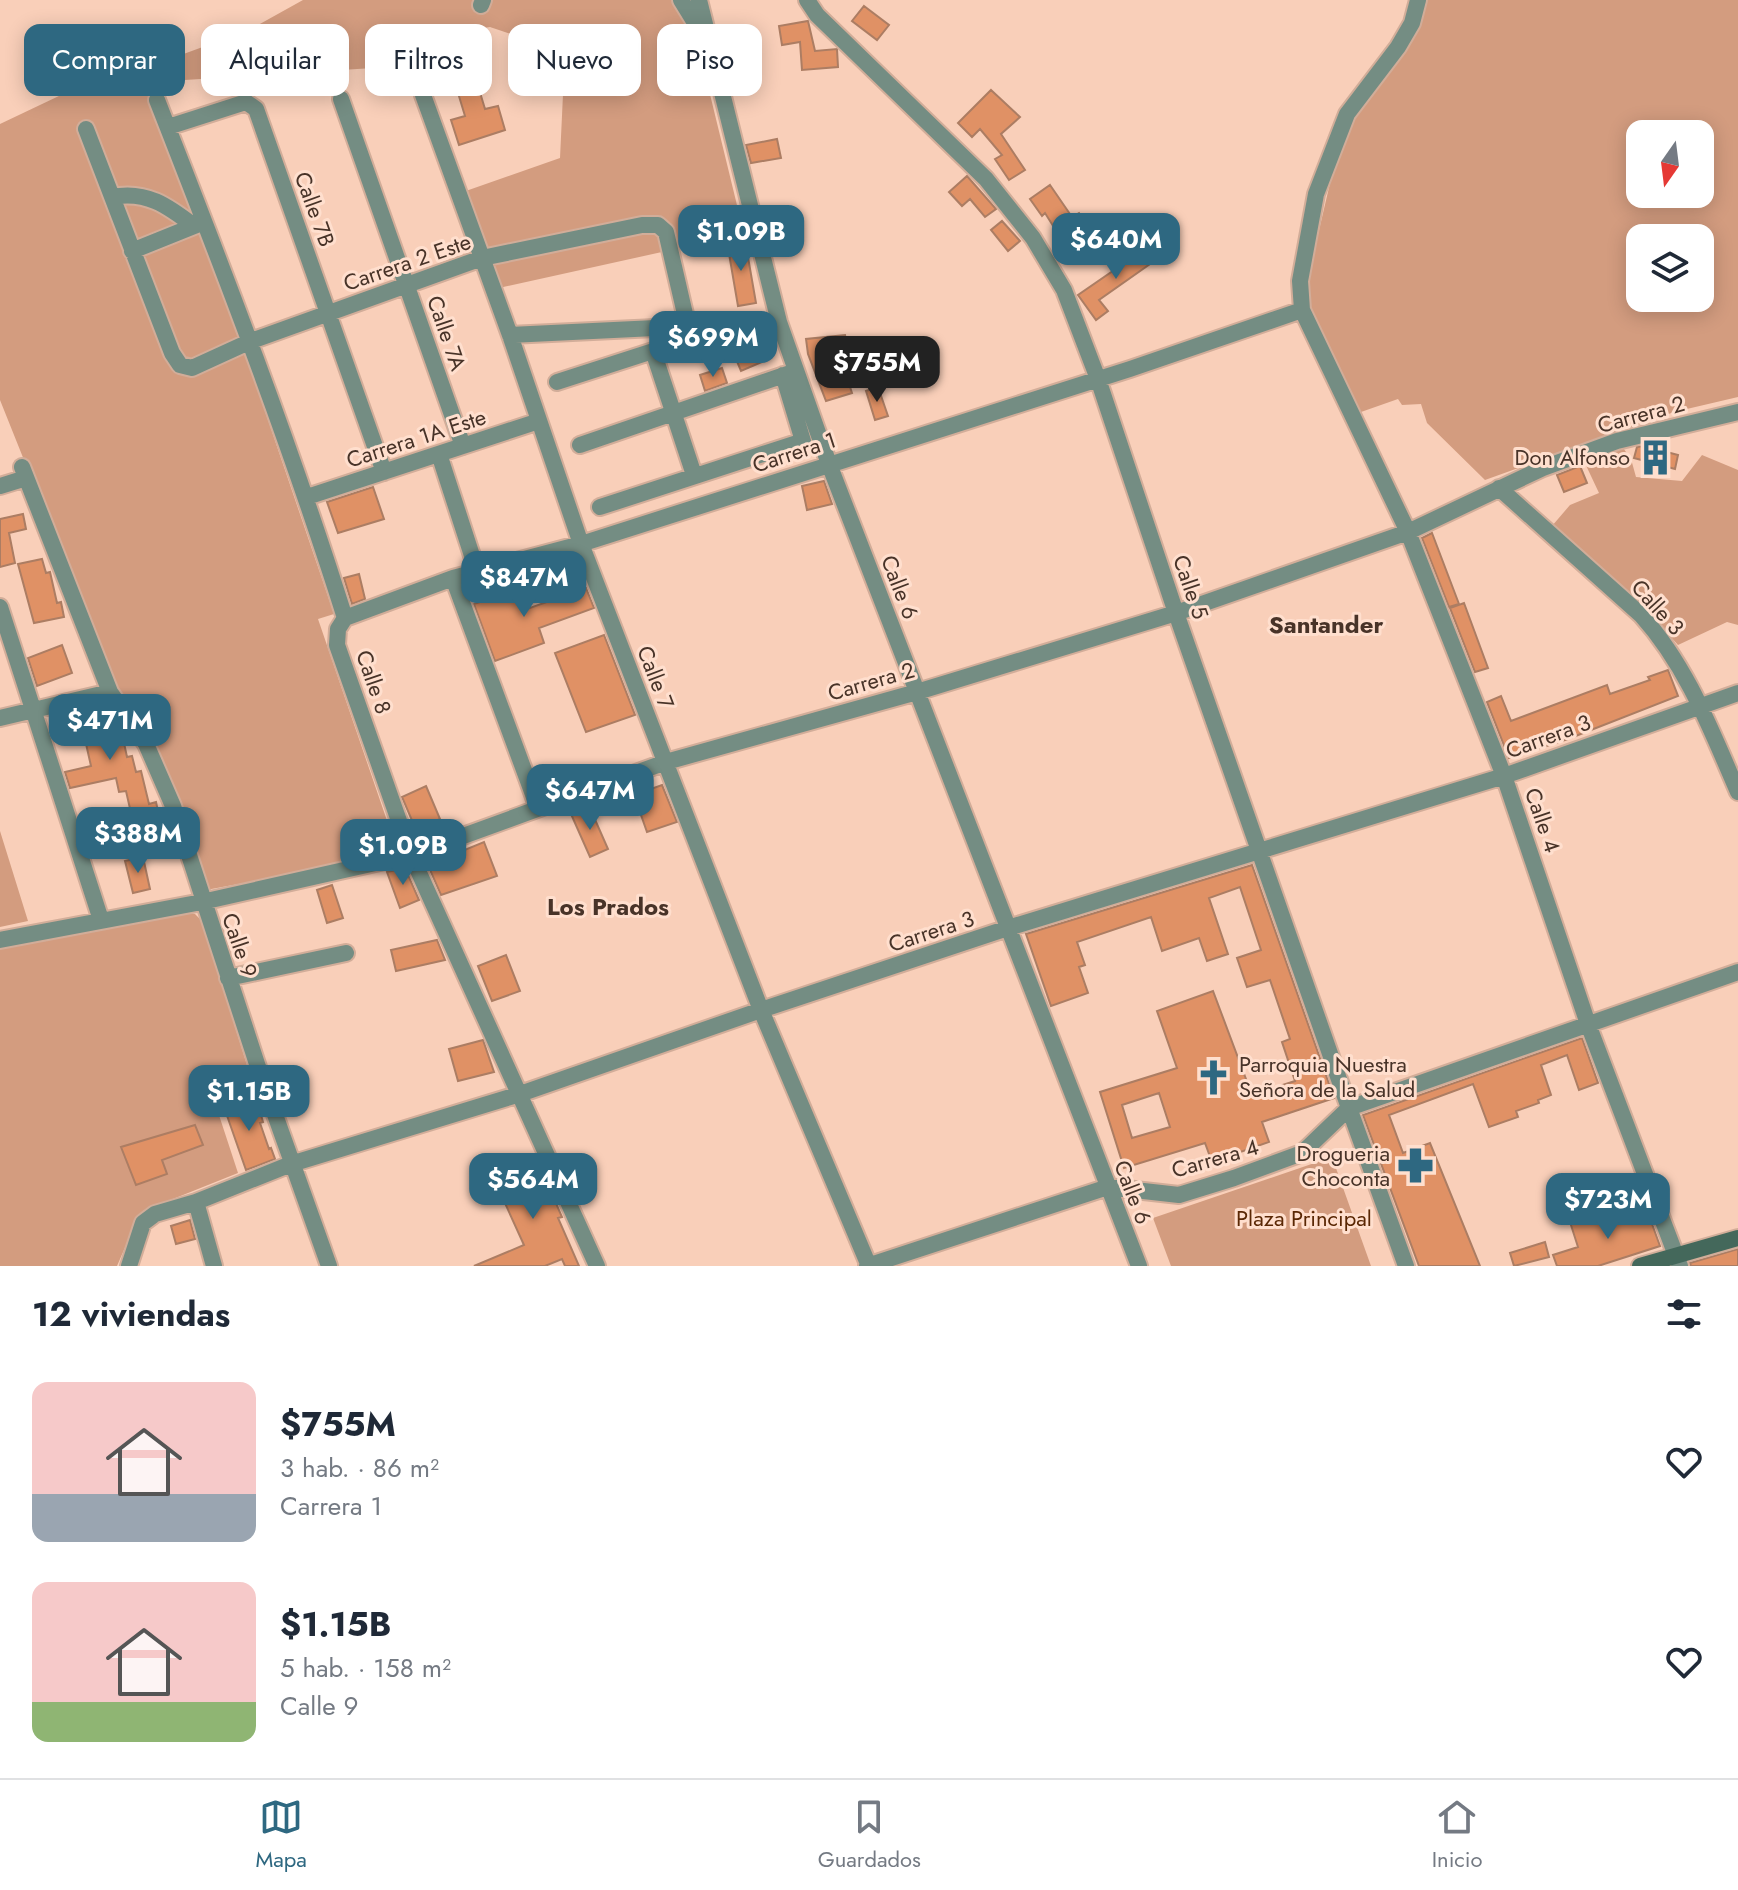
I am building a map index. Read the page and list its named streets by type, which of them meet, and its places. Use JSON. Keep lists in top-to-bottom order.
{
  "streets": {
    "street": [
      "Calle 7B",
      "Carrera 2 Este",
      "Calle 7A",
      "Carrera 2",
      "Carrera 1A Este",
      "Carrera 1",
      "Calle 6",
      "Calle 5",
      "Calle 3",
      "Calle 7",
      "Calle 8",
      "Carrera 3",
      "Calle 4",
      "Calle 9",
      "Carrera 4"
    ]
  },
  "crossings": [
    ["Calle 7B", "Carrera 2 Este"],
    ["Calle 7B", "Carrera 1A Este"],
    ["Calle 7B", "Calle 8"],
    ["Carrera 2 Este", "Calle 7A"],
    ["Carrera 2 Este", "Calle 7"],
    ["Carrera 2 Este", "Calle 8"],
    ["Calle 7A", "Carrera 1A Este"],
    ["Carrera 2", "Calle 6"],
    ["Carrera 2", "Calle 5"],
    ["Carrera 2", "Calle 3"],
    ["Carrera 2", "Calle 7"],
    ["Carrera 2", "Calle 8"],
    ["Carrera 2", "Calle 4"],
    ["Carrera 2", "Calle 9"],
    ["Carrera 1A Este", "Calle 7"],
    ["Carrera 1A Este", "Calle 8"],
    ["Carrera 1", "Calle 6"],
    ["Carrera 1", "Calle 5"],
    ["Carrera 1", "Calle 7"],
    ["Carrera 1", "Calle 8"],
    ["Carrera 1", "Calle 4"],
    ["Calle 6", "Carrera 3"],
    ["Calle 6", "Carrera 4"],
    ["Calle 5", "Carrera 3"],
    ["Calle 5", "Carrera 4"],
    ["Calle 3", "Carrera 3"],
    ["Calle 7", "Carrera 3"],
    ["Calle 7", "Carrera 4"],
    ["Calle 8", "Carrera 3"],
    ["Carrera 3", "Calle 4"],
    ["Carrera 3", "Calle 9"],
    ["Calle 4", "Carrera 4"]
  ],
  "districts": ["Santander", "Los Prados"],
  "parks": ["Plaza Principal"],
  "places": {
    "building": ["Don Alfonso"],
    "church": ["Parroquia Nuestra Señora de la Salud"],
    "pharmacy": ["Drogueria Choconta"]
  },
  "north": "bottom",
  "page": {
    "chip": [
      "Comprar",
      "Alquilar",
      "Filtros",
      "Nuevo",
      "Piso"
    ],
    "price": [
      "$1.09B",
      "$640M",
      "$699M",
      "$755M",
      "$847M",
      "$471M",
      "$647M",
      "$388M",
      "$1.09B",
      "$1.15B",
      "$564M",
      "$723M"
    ],
    "heading": "12 viviendas",
    "list": [
      {
        "name": "$755M",
        "note": "3 hab. · 86 m² · Carrera 1"
      },
      {
        "name": "$1.15B",
        "note": "5 hab. · 158 m² · Calle 9"
      }
    ],
    "tabs": ["Mapa", "Guardados", "Inicio"]
  }
}
